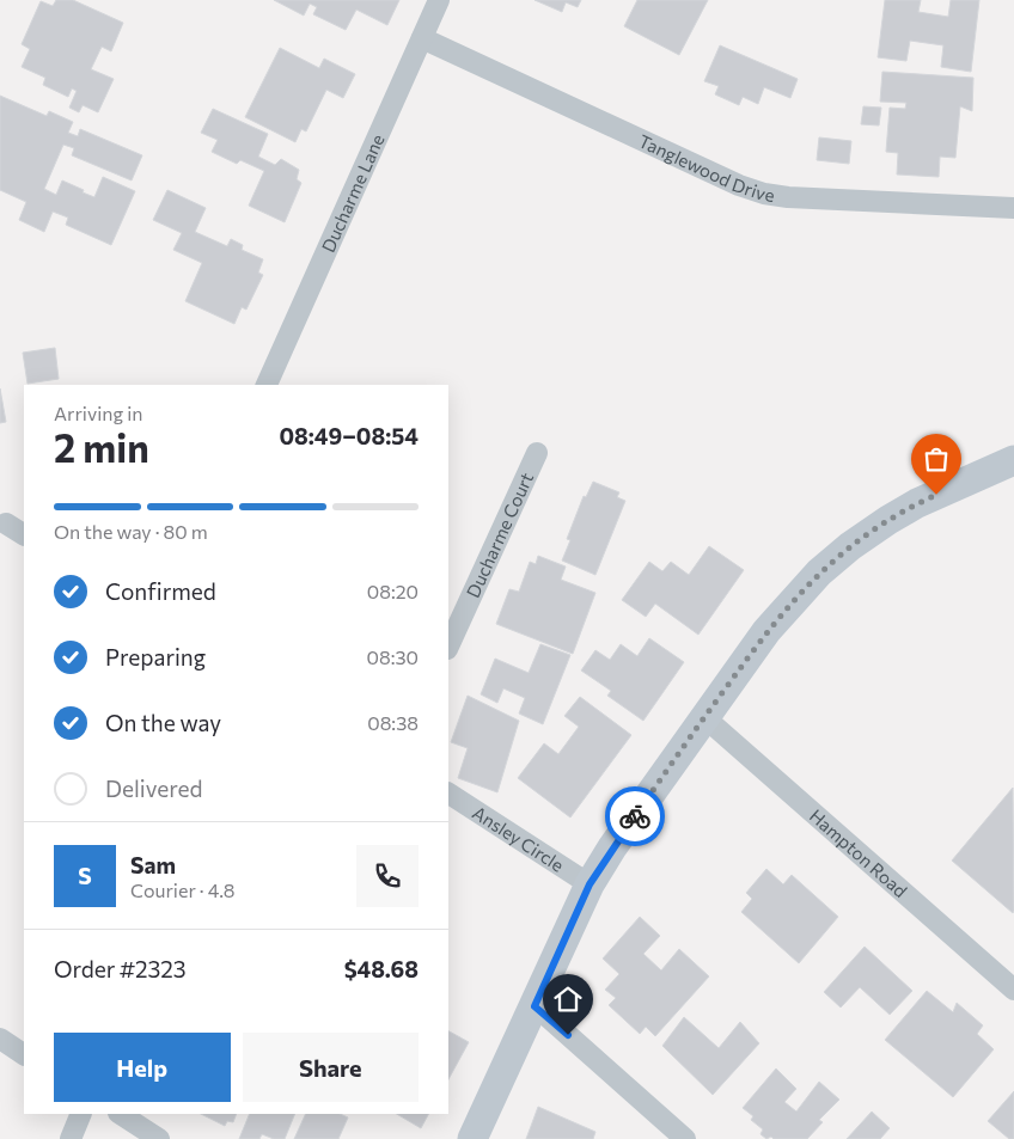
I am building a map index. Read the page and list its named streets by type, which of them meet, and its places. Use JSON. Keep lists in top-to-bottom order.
{
  "streets": {
    "street": [
      "Tanglewood Drive",
      "Ducharme Lane",
      "Ducharme Court",
      "Ansley Circle",
      "Hampton Road"
    ]
  },
  "crossings": [
    ["Tanglewood Drive", "Ducharme Lane"]
  ],
  "page": {
    "heading": ["2 min", "Arriving in", "08:49–08:54"],
    "panel": [
      "Sam",
      "Courier · 4.8",
      "Order #2323",
      "$48.68"
    ],
    "bar": "On the way · 80 m",
    "list": [
      ["Confirmed", "08:20"],
      ["Preparing", "08:30"],
      ["On the way", "08:38"],
      "Delivered"
    ],
    "round": "S",
    "buttons": ["Help", "Share"]
  }
}
